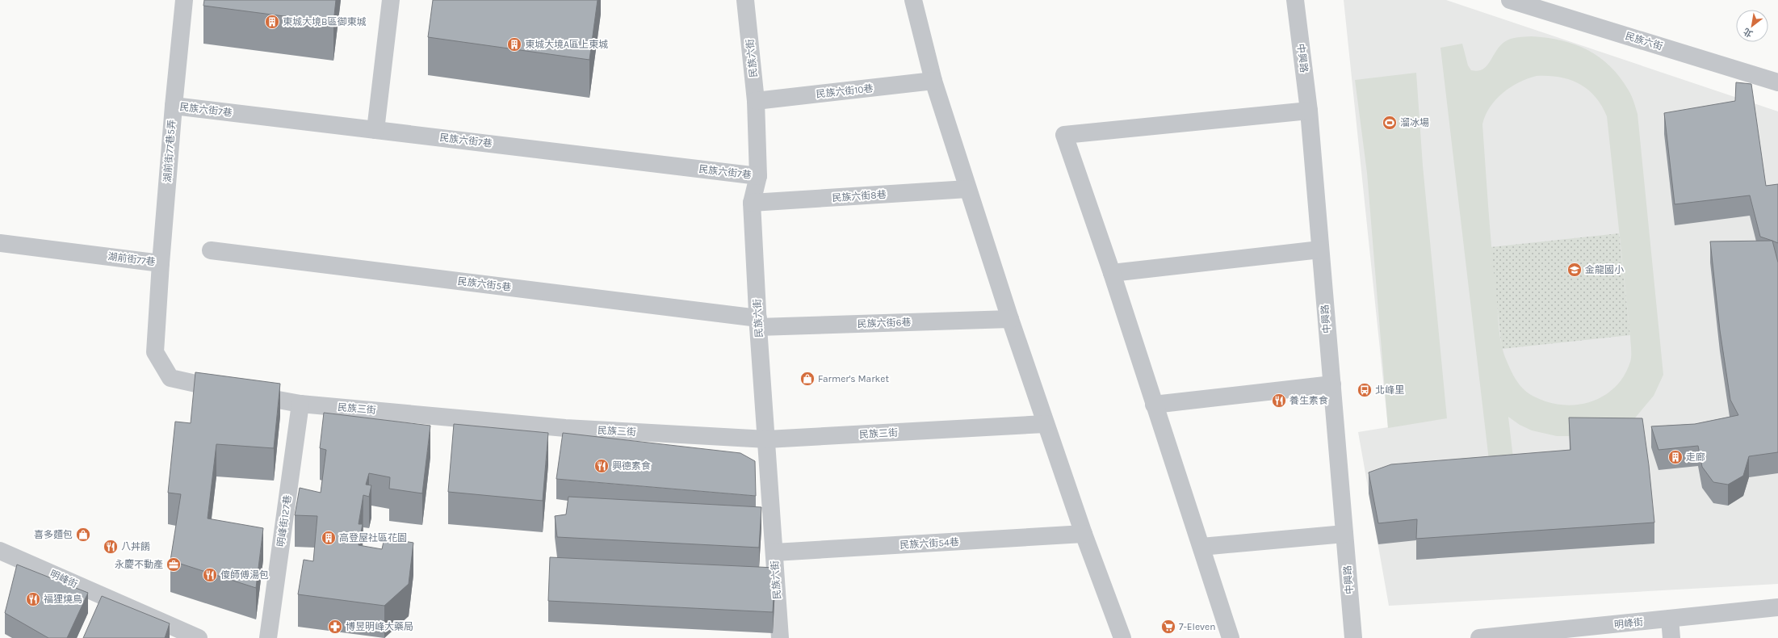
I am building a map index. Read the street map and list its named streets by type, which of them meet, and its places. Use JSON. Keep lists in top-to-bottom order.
{
  "streets": {
    "street": [
      "民族六街",
      "中興路",
      "民族六街10巷",
      "民族六街7巷",
      "湖前街77巷5弄",
      "民族六街8巷",
      "湖前街77巷",
      "民族六街5巷",
      "民族六街6巷",
      "民族三街",
      "明峰街127巷",
      "民族六街54巷",
      "明峰街"
    ]
  },
  "crossings": [
    ["民族六街", "民族六街10巷"],
    ["民族六街", "民族六街7巷"],
    ["民族六街", "民族六街8巷"],
    ["民族六街", "民族六街5巷"],
    ["民族六街", "民族六街6巷"],
    ["民族六街", "民族三街"],
    ["民族六街", "民族六街54巷"],
    ["民族六街7巷", "湖前街77巷5弄"],
    ["湖前街77巷5弄", "湖前街77巷"],
    ["湖前街77巷", "民族三街"],
    ["民族六街5巷", "民族六街6巷"],
    ["民族三街", "明峰街127巷"]
  ],
  "places": {
    "building": [
      "東城大境B區御東城",
      "東城大境A區上東城",
      "走廊",
      "高登屋社區花園"
    ],
    "sports": ["溜冰場"],
    "school or university": ["金龍國小"],
    "shop": ["Farmer's Market", "喜多麵包"],
    "bus stop": ["北峰里"],
    "restaurant": [
      "養生素食",
      "興德素食",
      "八丼餚",
      "傻師傅湯包",
      "福狸燒鳥"
    ],
    "office": ["永慶不動產"],
    "pharmacy": ["博昱明峰大藥局"],
    "supermarket": ["7-Eleven"]
  },
  "north": "bottom left"
}
